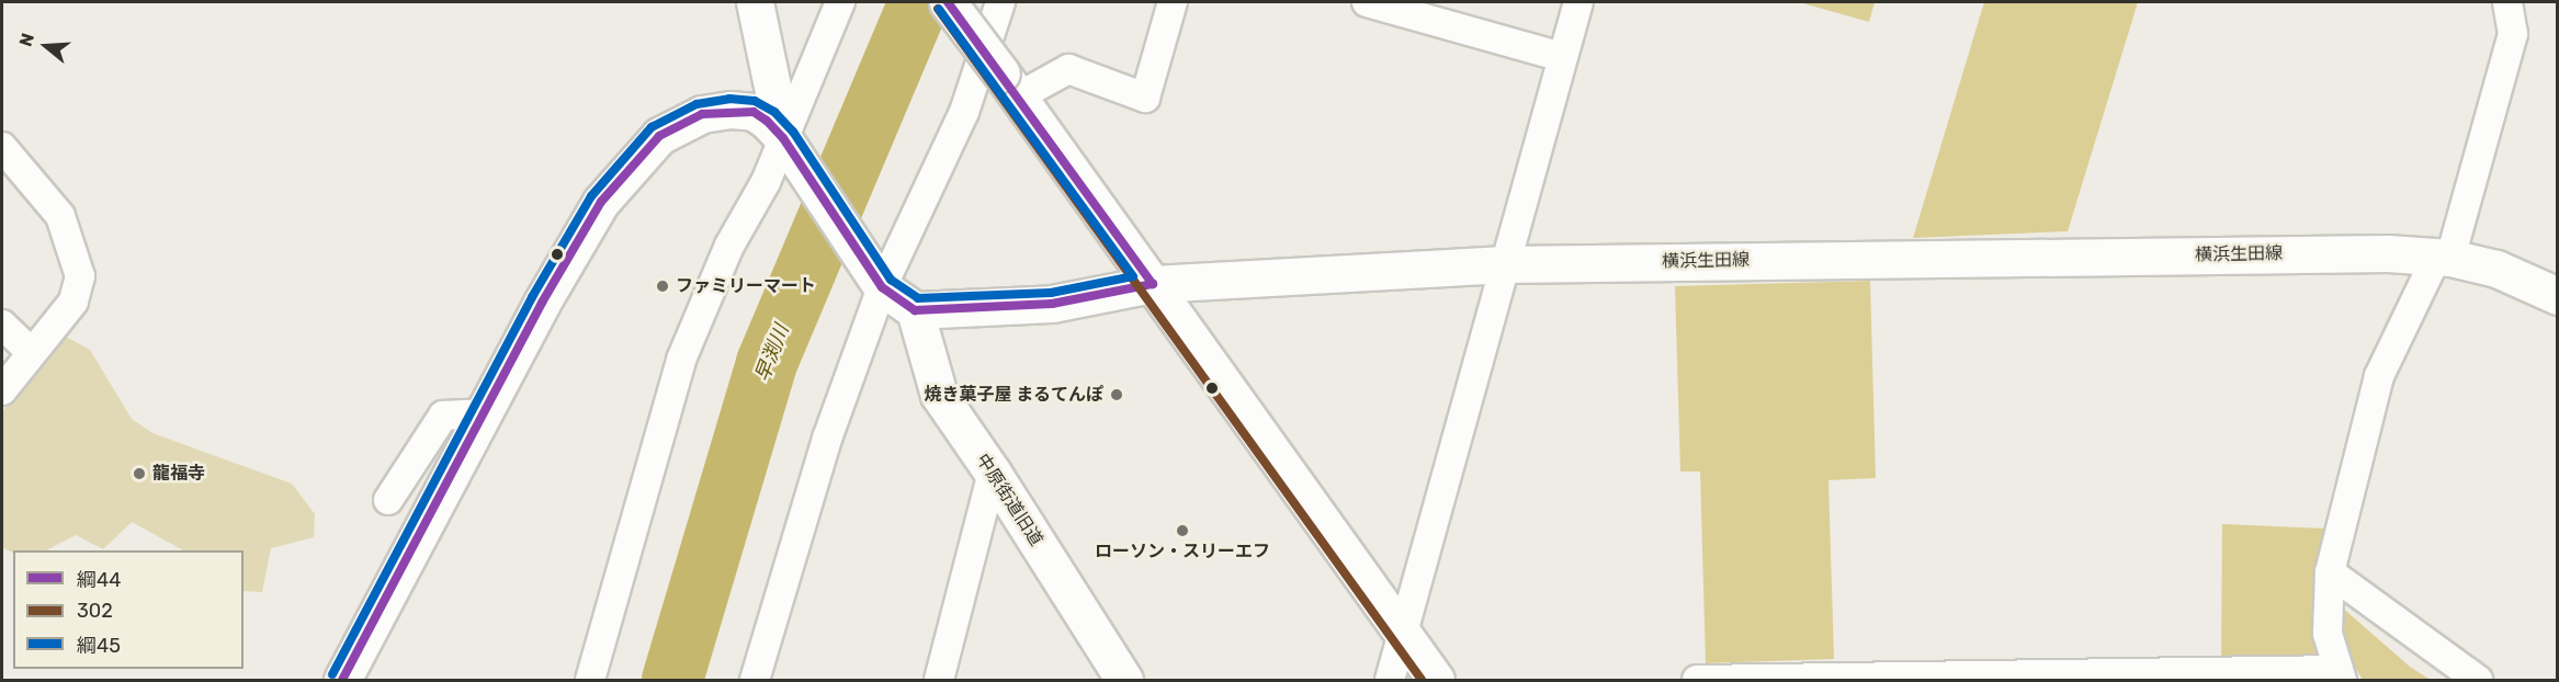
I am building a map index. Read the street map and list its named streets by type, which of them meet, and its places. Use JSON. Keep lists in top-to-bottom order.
{
  "streets": {
    "main road": ["横浜生田線", "中原街道旧道"]
  },
  "crossings": [
    ["横浜生田線", "中原街道旧道"]
  ],
  "water": ["早渕川"],
  "places": [
    "ファミリーマート",
    "焼き菓子屋 まるてんぽ",
    "龍福寺",
    "ローソン・スリーエフ"
  ],
  "lines": ["transit line 綱44", "transit line 302", "transit line 綱45"],
  "legend": ["綱44", "302", "綱45"],
  "north": "left"
}
